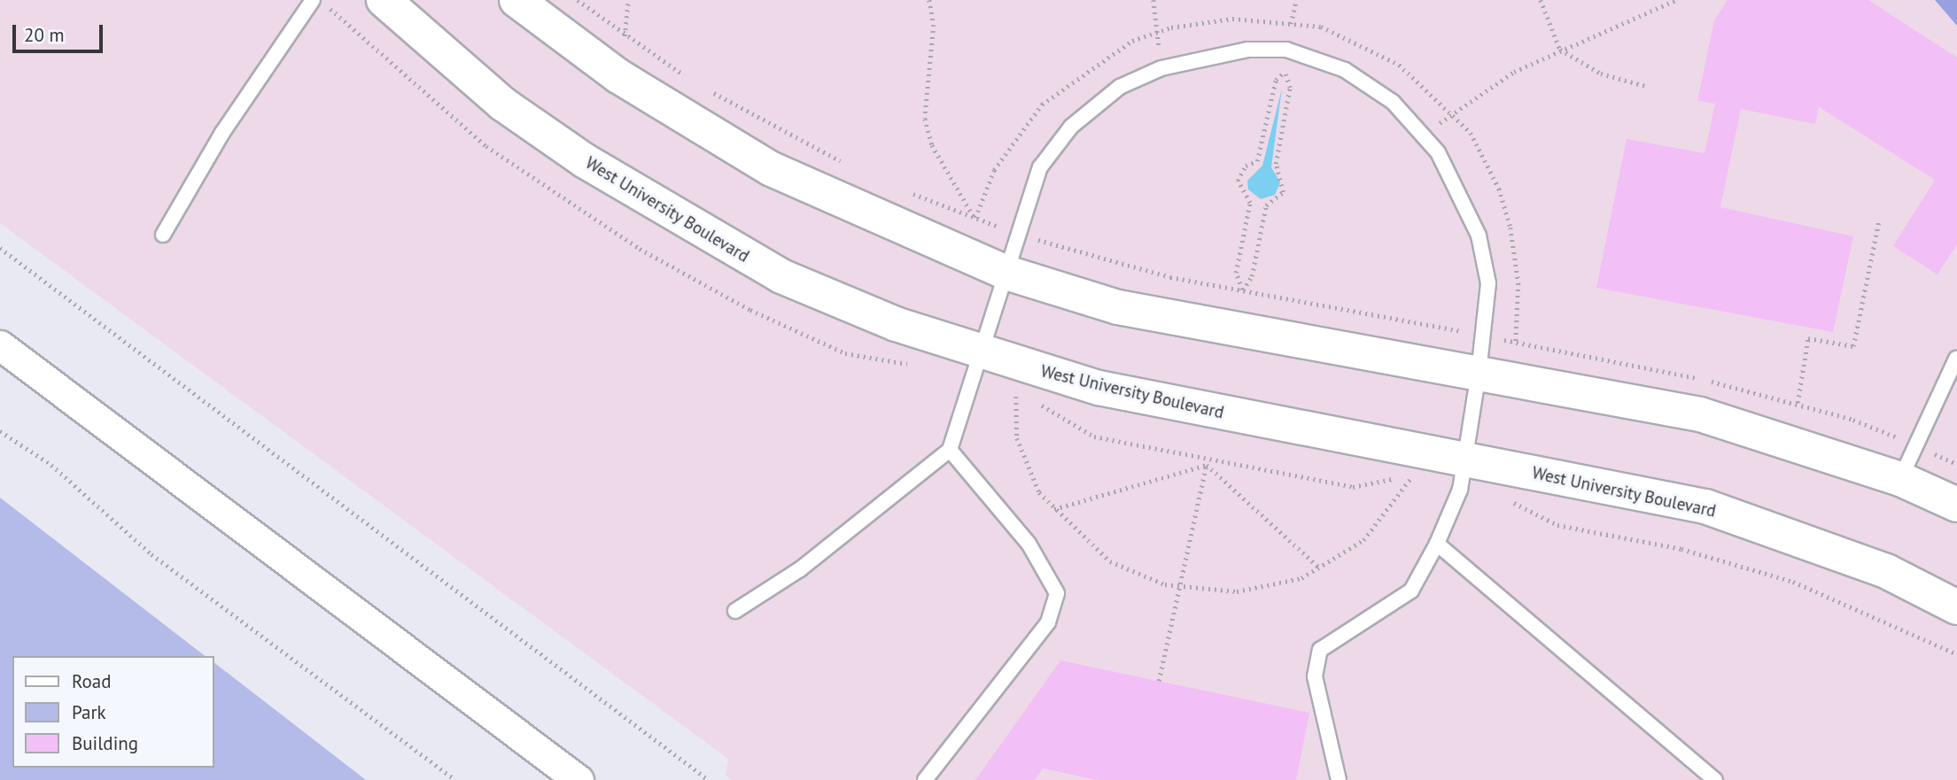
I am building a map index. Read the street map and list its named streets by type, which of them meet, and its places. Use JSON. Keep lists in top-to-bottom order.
{
  "streets": {
    "main road": ["West University Boulevard"]
  },
  "legend": ["Road", "Park", "Building"],
  "scale_bar": "20 m"
}
